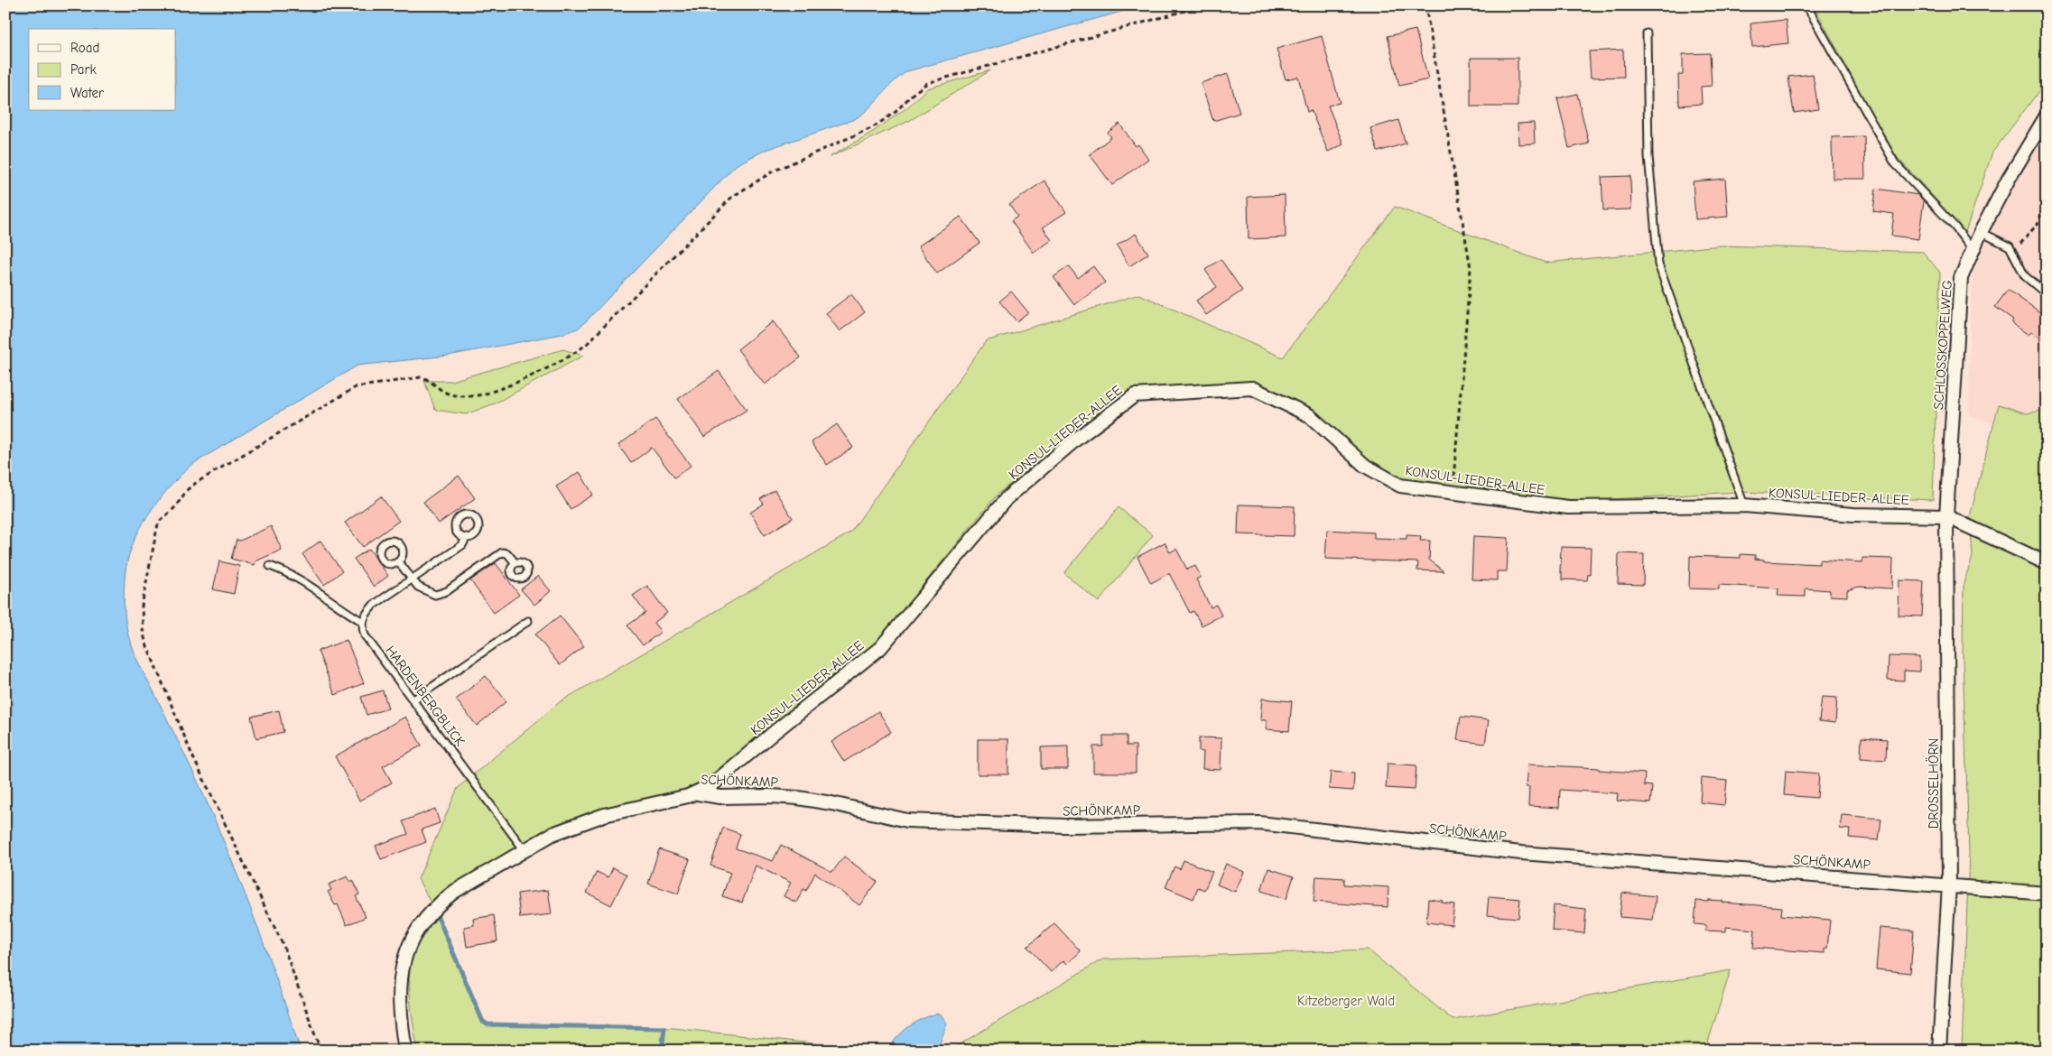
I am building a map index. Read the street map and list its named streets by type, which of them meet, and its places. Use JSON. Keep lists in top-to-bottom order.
{
  "streets": {
    "street": [
      "SCHLOSSKOPPELWEG",
      "KONSUL-LIEDER-ALLEE",
      "SCHÖNKAMP",
      "DROSSELHÖRN"
    ],
    "lane": ["HARDENBERGBLICK"]
  },
  "crossings": [
    ["SCHLOSSKOPPELWEG", "KONSUL-LIEDER-ALLEE"],
    ["SCHLOSSKOPPELWEG", "DROSSELHÖRN"],
    ["KONSUL-LIEDER-ALLEE", "SCHÖNKAMP"],
    ["KONSUL-LIEDER-ALLEE", "DROSSELHÖRN"],
    ["HARDENBERGBLICK", "SCHÖNKAMP"],
    ["SCHÖNKAMP", "DROSSELHÖRN"]
  ],
  "parks": ["Kitzeberger Wald"],
  "legend": ["Road", "Park", "Water"]
}
